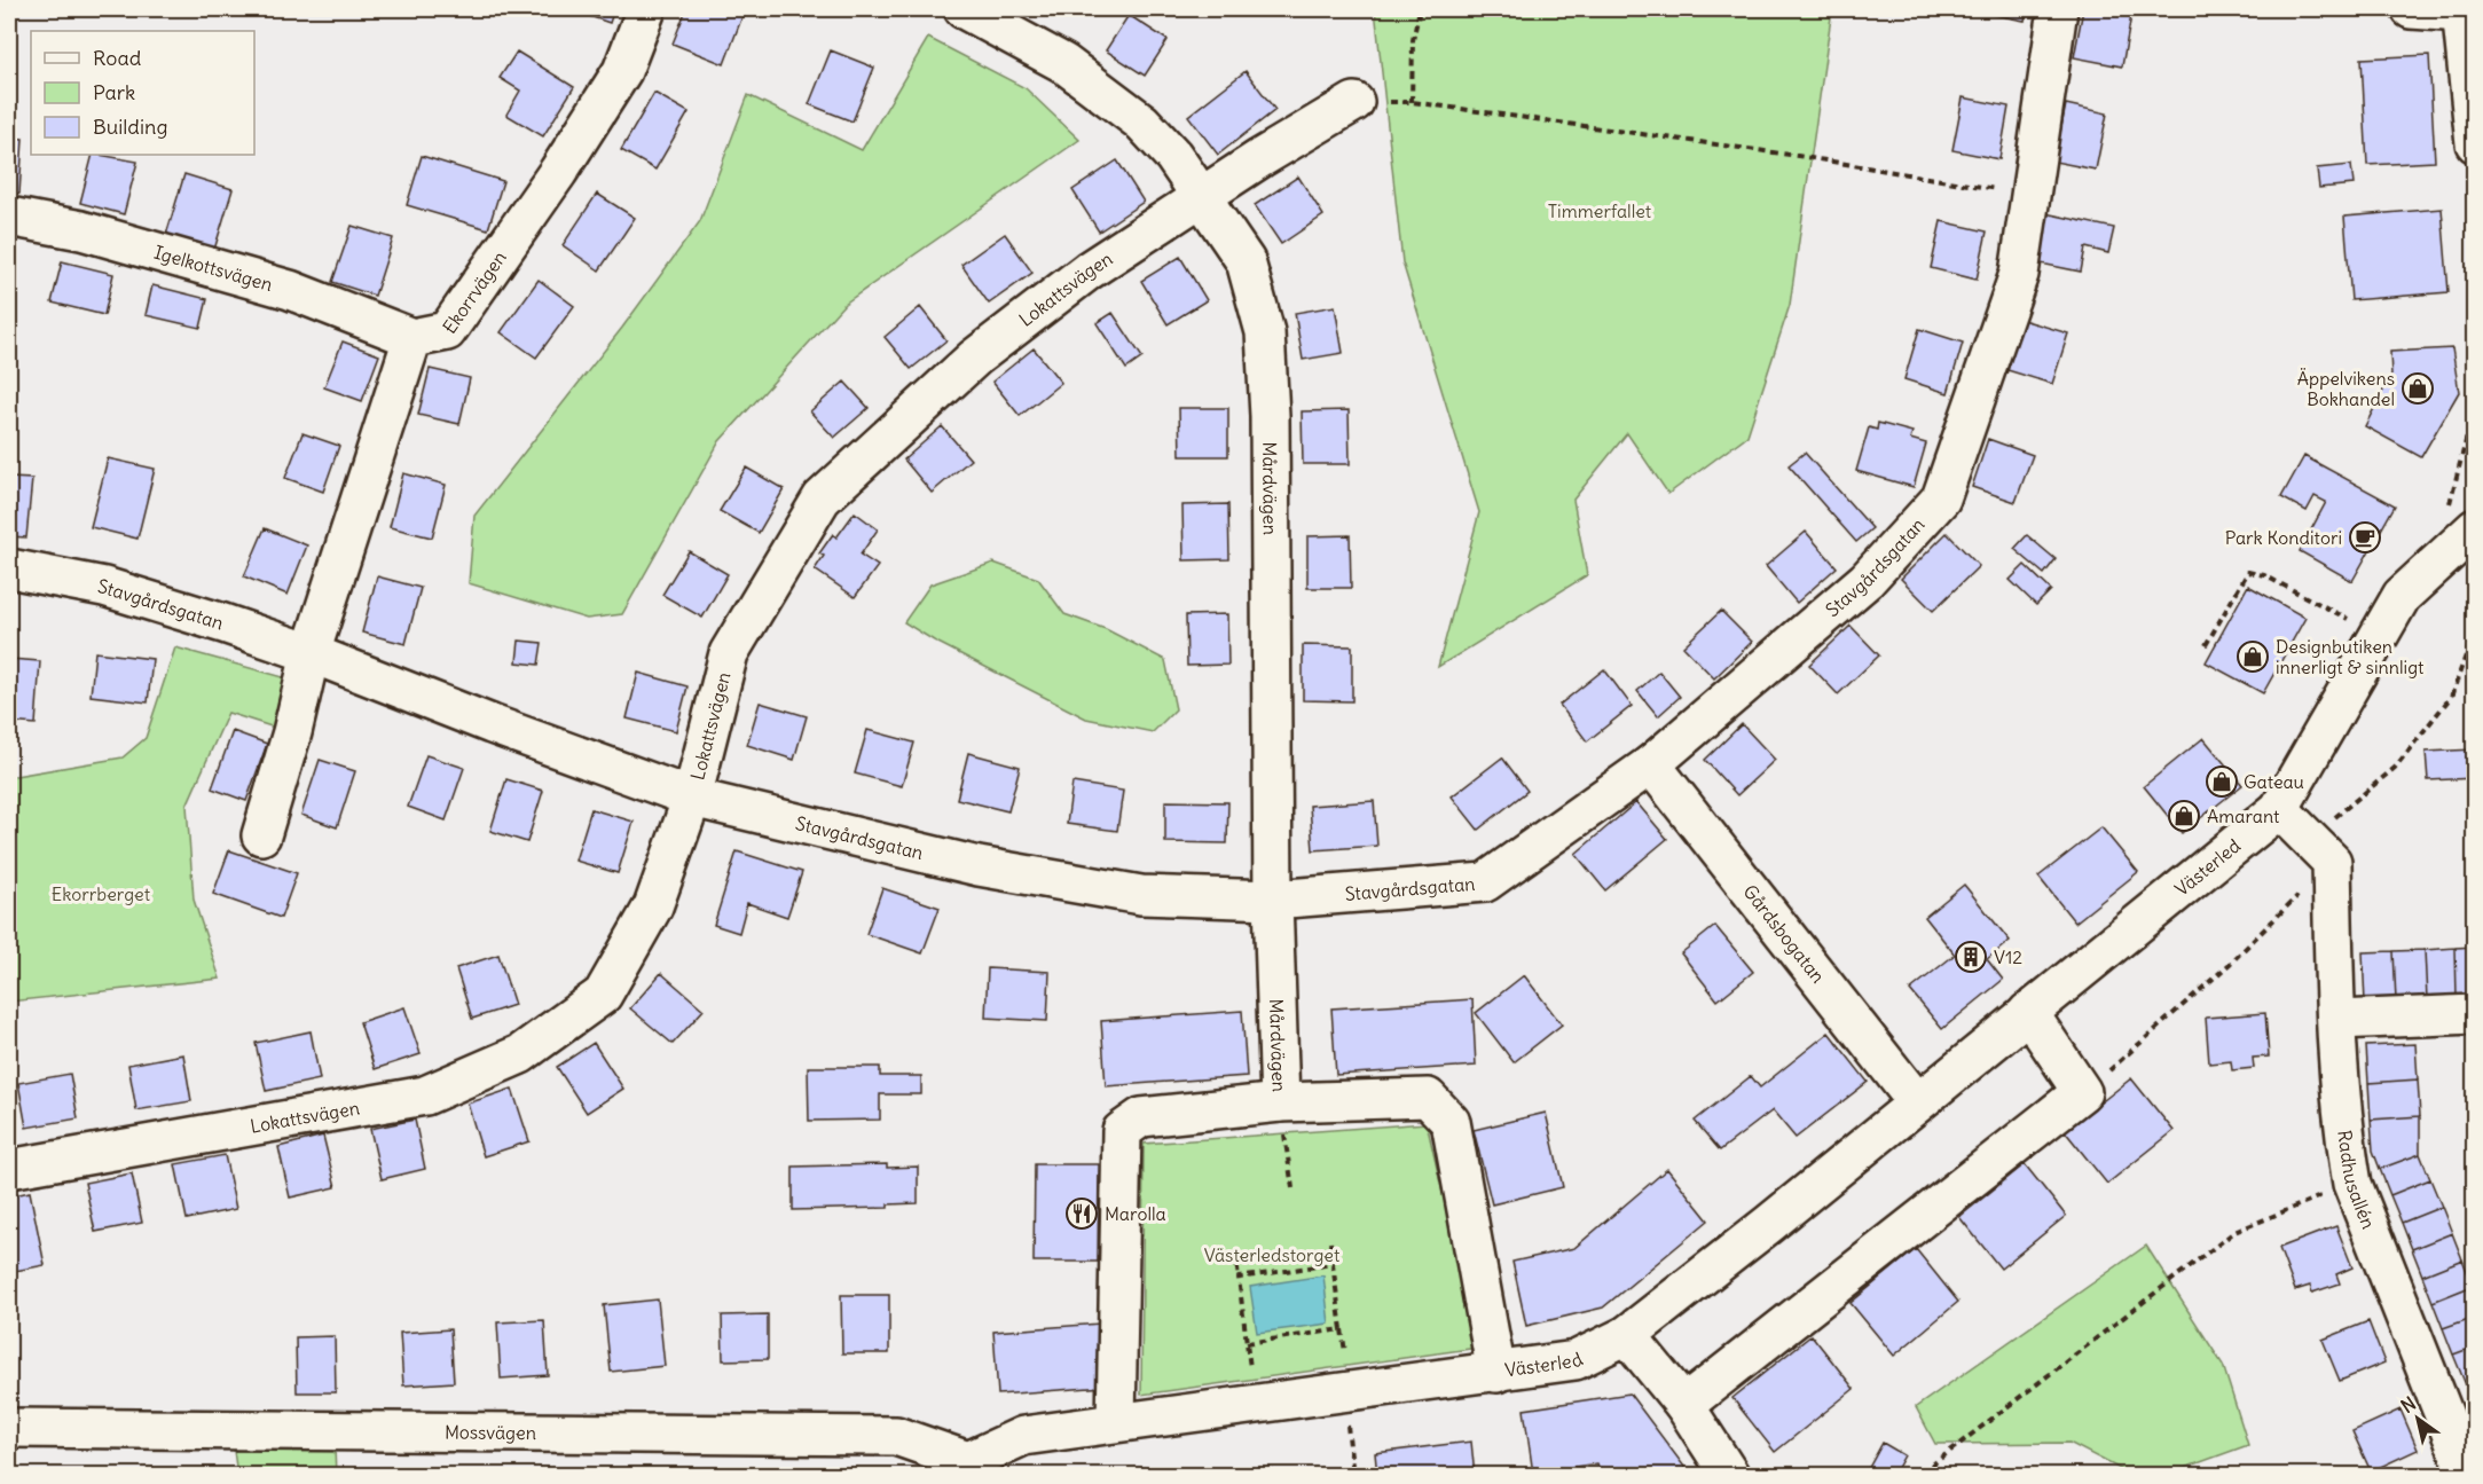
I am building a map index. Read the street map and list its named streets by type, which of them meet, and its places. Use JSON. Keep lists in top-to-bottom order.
{
  "streets": {
    "street": [
      "Igelkottsvägen",
      "Ekorrvägen",
      "Lokattsvägen",
      "Mårdvägen",
      "Stavgårdsgatan",
      "Västerled",
      "Gårdsbogatan",
      "Radhusallén",
      "Mossvägen"
    ]
  },
  "crossings": [
    ["Igelkottsvägen", "Ekorrvägen"],
    ["Lokattsvägen", "Mårdvägen"],
    ["Lokattsvägen", "Stavgårdsgatan"],
    ["Mårdvägen", "Stavgårdsgatan"],
    ["Stavgårdsgatan", "Gårdsbogatan"],
    ["Västerled", "Gårdsbogatan"],
    ["Västerled", "Mossvägen"]
  ],
  "parks": ["Timmerfallet", "Ekorrberget", "Västerledstorget"],
  "places": {
    "shop": [
      "Äppelvikens Bokhandel",
      "Designbutiken innerligt & sinnligt",
      "Gateau",
      "Amarant"
    ],
    "cafe": ["Park Konditori"],
    "building": ["V12"],
    "restaurant": ["Marolla"]
  },
  "legend": ["Road", "Park", "Building"],
  "north": "top left"
}
